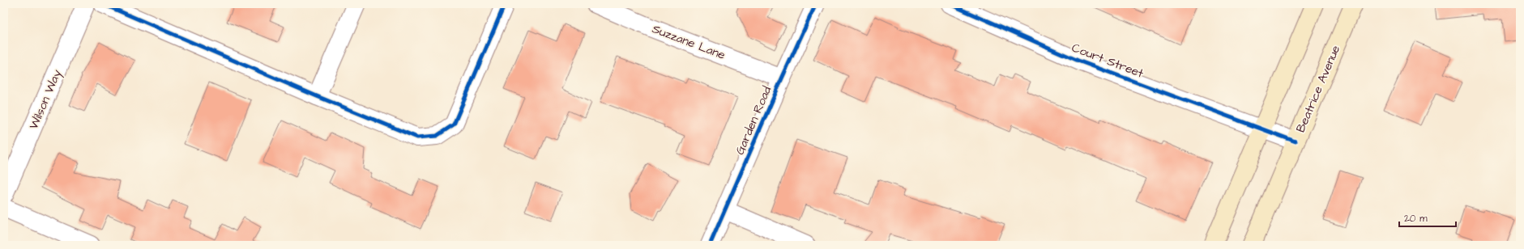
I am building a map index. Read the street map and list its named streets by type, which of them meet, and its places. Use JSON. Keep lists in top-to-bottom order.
{
  "streets": {
    "main road": ["Beatrice Avenue"],
    "street": [
      "Suzzane Lane",
      "Court Street",
      "Wilson Way",
      "Garden Road"
    ]
  },
  "crossings": [
    ["Suzzane Lane", "Garden Road"],
    ["Court Street", "Beatrice Avenue"]
  ],
  "scale_bar": "20 m"
}
